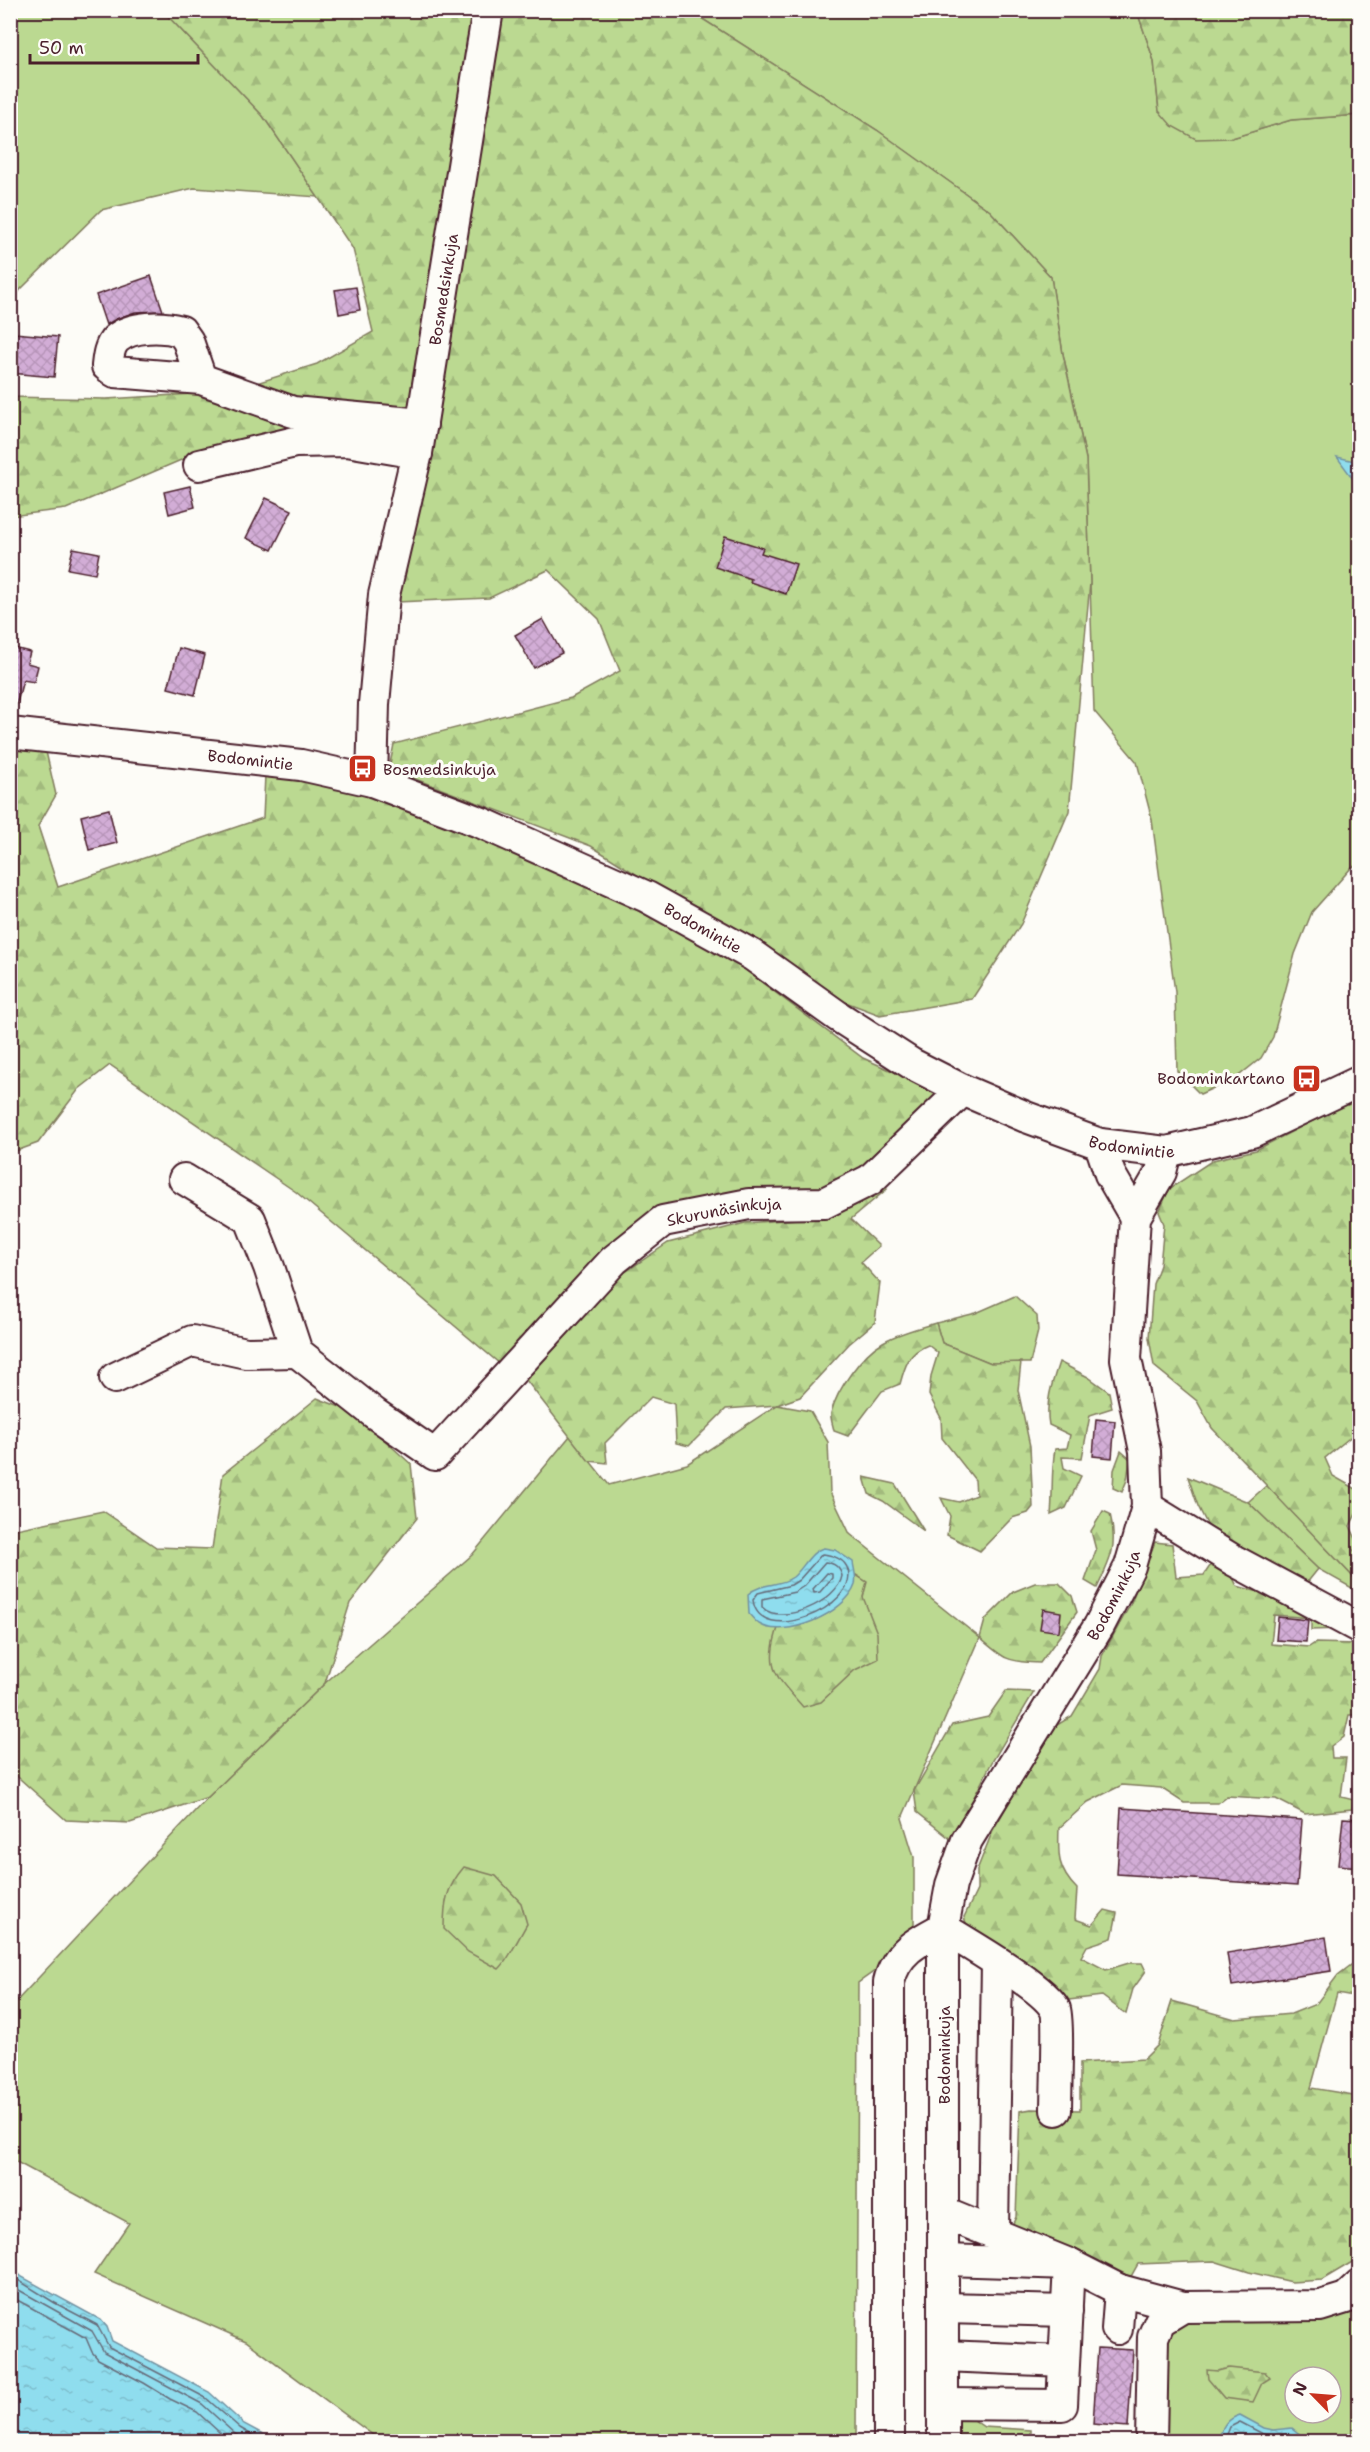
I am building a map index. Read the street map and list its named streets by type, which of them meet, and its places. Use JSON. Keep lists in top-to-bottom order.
{
  "streets": {
    "street": [
      "Bosmedsinkuja",
      "Bodomintie",
      "Skurunäsinkuja",
      "Bodominkuja"
    ]
  },
  "crossings": [
    ["Bosmedsinkuja", "Bodomintie"],
    ["Bodomintie", "Skurunäsinkuja"],
    ["Bodomintie", "Bodominkuja"]
  ],
  "places": {
    "bus stop": ["Bosmedsinkuja", "Bodominkartano"]
  },
  "scale_bar": "50 m",
  "north": "top left"
}
